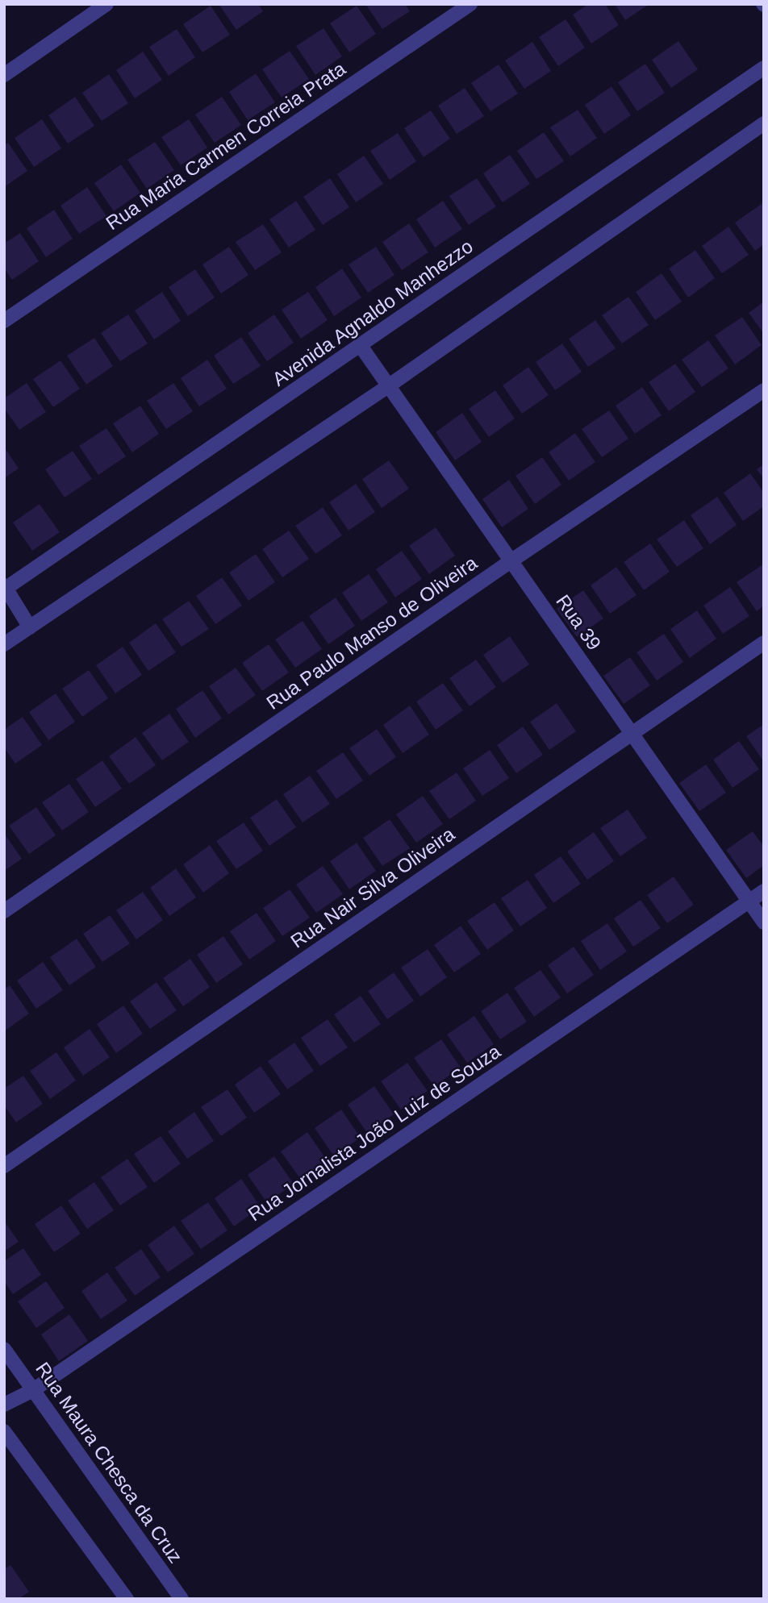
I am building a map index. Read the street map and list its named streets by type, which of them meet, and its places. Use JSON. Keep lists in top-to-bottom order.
{
  "streets": {
    "street": [
      "Rua Maria Carmen Correia Prata",
      "Avenida Agnaldo Manhezzo",
      "Rua 39",
      "Rua Paulo Manso de Oliveira",
      "Rua Nair Silva Oliveira",
      "Rua Jornalista João Luiz de Souza",
      "Rua Maura Chesca da Cruz"
    ]
  },
  "crossings": [
    ["Avenida Agnaldo Manhezzo", "Rua 39"],
    ["Rua 39", "Rua Paulo Manso de Oliveira"],
    ["Rua 39", "Rua Nair Silva Oliveira"],
    ["Rua 39", "Rua Jornalista João Luiz de Souza"],
    ["Rua Jornalista João Luiz de Souza", "Rua Maura Chesca da Cruz"]
  ]
}
